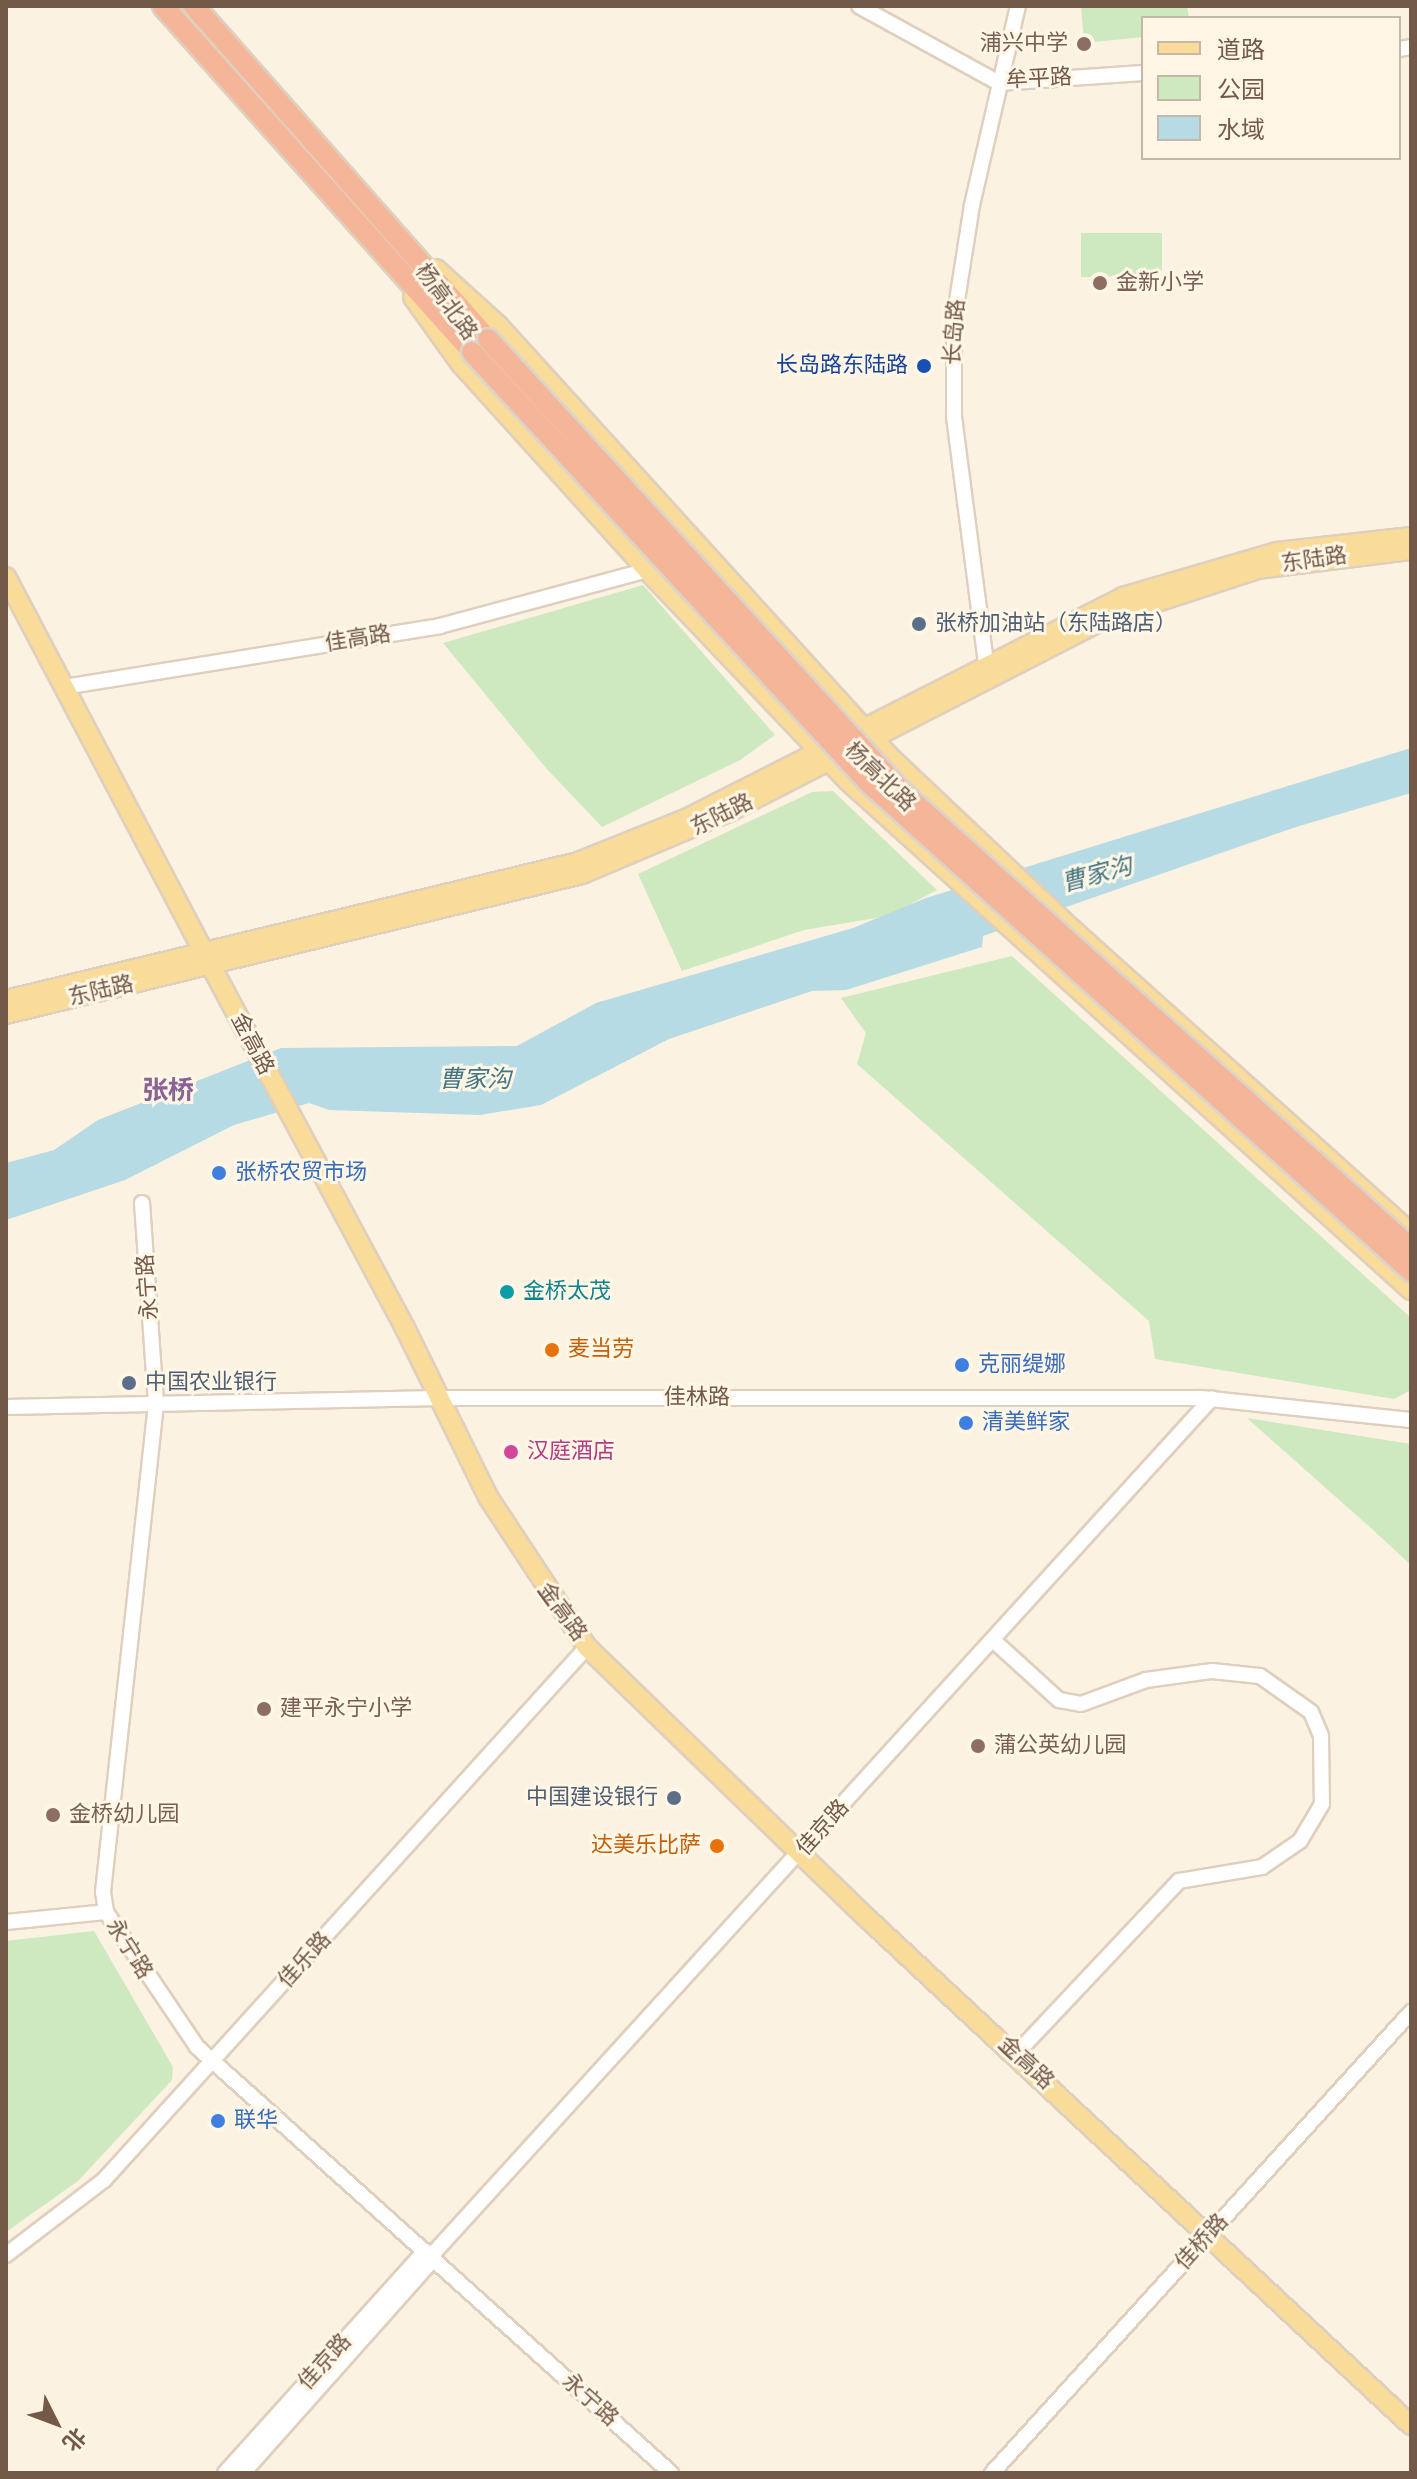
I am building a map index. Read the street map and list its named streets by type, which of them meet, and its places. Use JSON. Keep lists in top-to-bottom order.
{
  "streets": {
    "highway": ["杨高北路"],
    "main road": ["东陆路", "金高路"],
    "street": [
      "牟平路",
      "长岛路",
      "佳高路",
      "永宁路",
      "佳林路",
      "佳京路",
      "佳乐路",
      "佳桥路"
    ]
  },
  "crossings": [
    ["牟平路", "长岛路"],
    ["杨高北路", "东陆路"],
    ["杨高北路", "佳高路"],
    ["长岛路", "东陆路"],
    ["东陆路", "金高路"],
    ["佳高路", "金高路"],
    ["金高路", "佳林路"],
    ["金高路", "佳京路"],
    ["金高路", "佳乐路"],
    ["金高路", "佳桥路"],
    ["永宁路", "佳林路"],
    ["永宁路", "佳京路"],
    ["永宁路", "佳乐路"],
    ["佳林路", "佳京路"]
  ],
  "districts": ["张桥"],
  "water": ["曹家沟"],
  "places": [
    "浦兴中学",
    "金新小学",
    "长岛路东陆路",
    "张桥加油站（东陆路店）",
    "张桥农贸市场",
    "金桥太茂",
    "麦当劳",
    "克丽缇娜",
    "中国农业银行",
    "清美鲜家",
    "汉庭酒店",
    "建平永宁小学",
    "蒲公英幼儿园",
    "中国建设银行",
    "金桥幼儿园",
    "达美乐比萨",
    "联华"
  ],
  "legend": ["道路", "公园", "水域"],
  "north": "bottom right"
}
